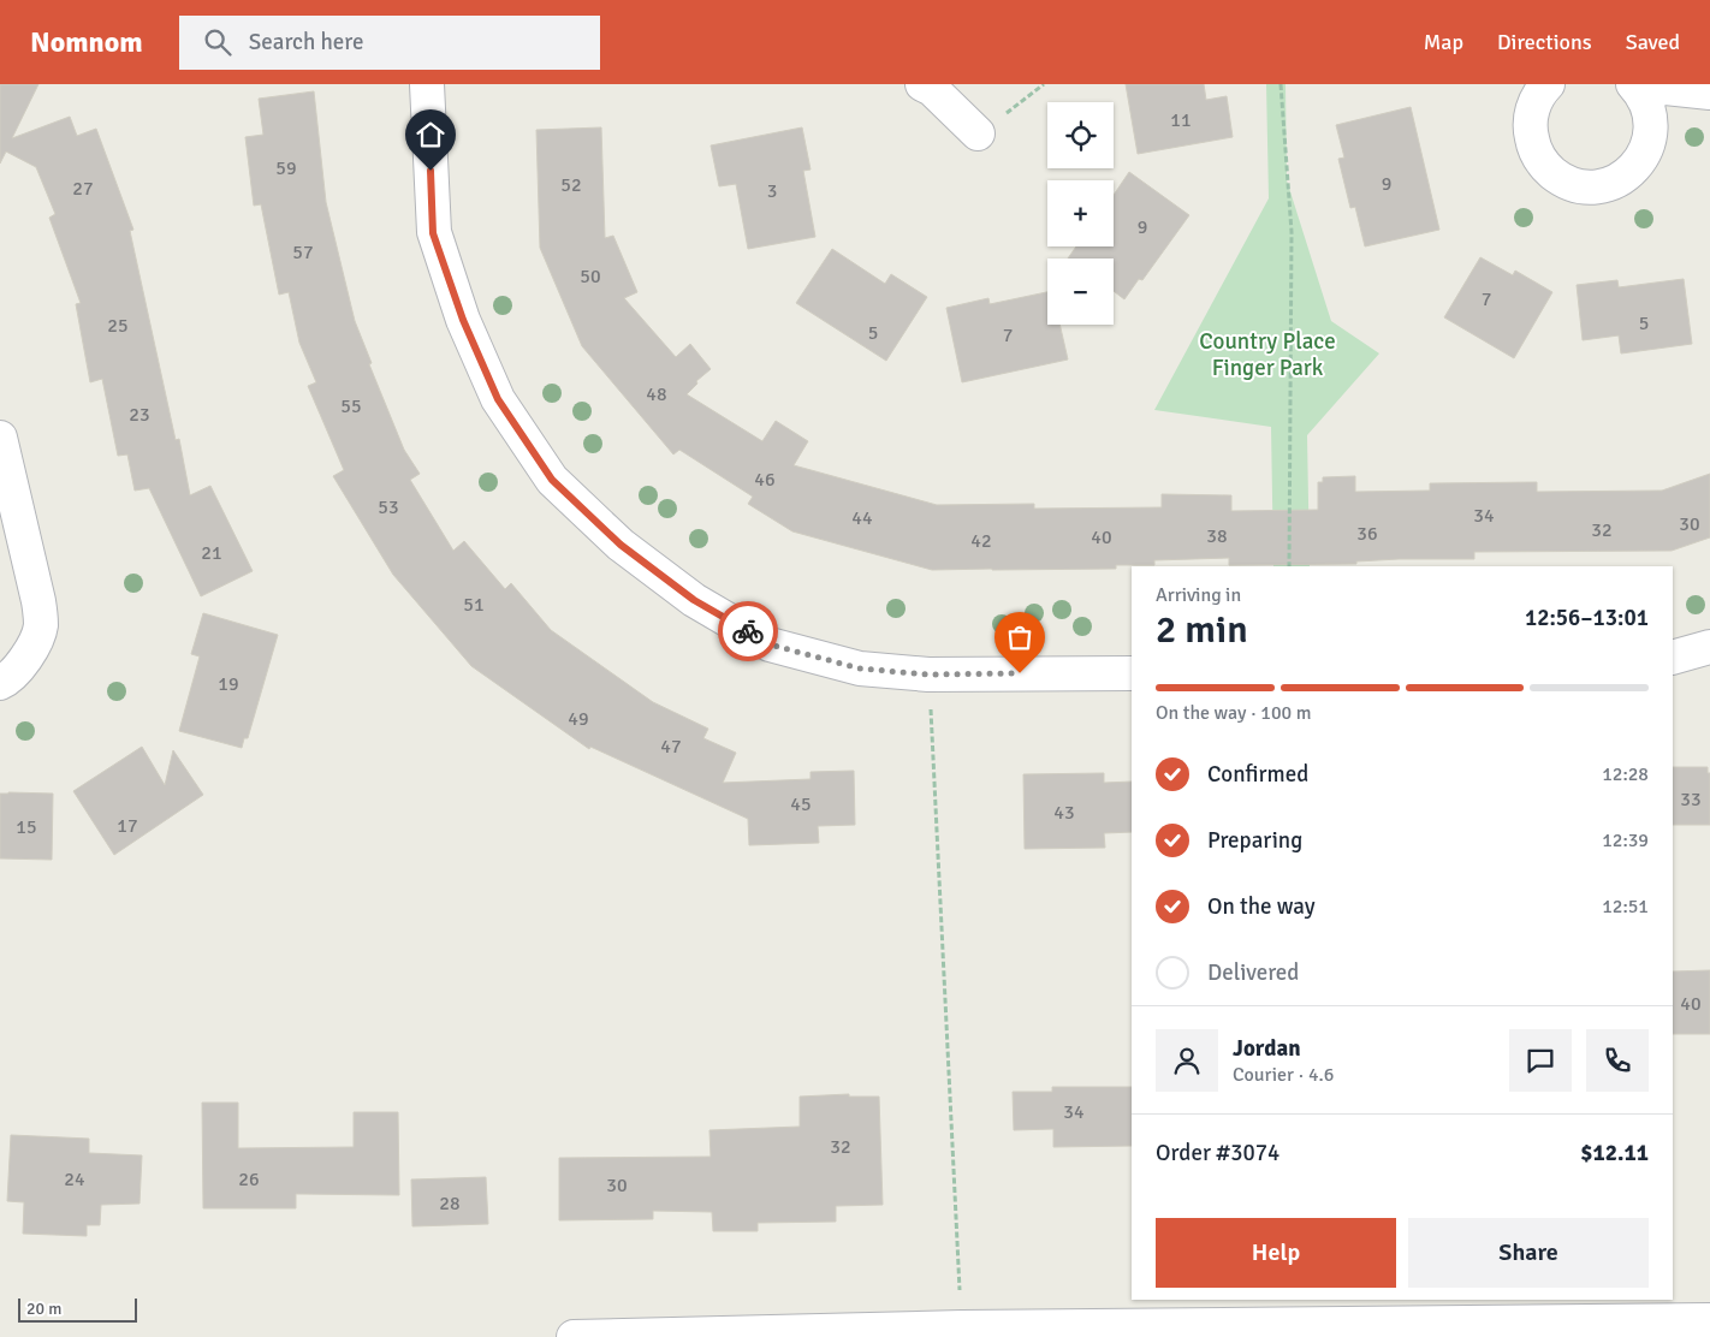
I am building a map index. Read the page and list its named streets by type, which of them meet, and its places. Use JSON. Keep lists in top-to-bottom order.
{
  "parks": ["Country Place Finger Park"],
  "house_numbers": [
    "11",
    "59",
    "9",
    "52",
    "27",
    "3",
    "9",
    "57",
    "50",
    "7",
    "5",
    "25",
    "5",
    "7",
    "48",
    "55",
    "23",
    "46",
    "53",
    "34",
    "44",
    "30",
    "32",
    "36",
    "38",
    "40",
    "42",
    "21",
    "51",
    "19",
    "49",
    "47",
    "33",
    "45",
    "43",
    "17",
    "15",
    "40",
    "34",
    "32",
    "24",
    "26",
    "30",
    "28"
  ],
  "scale_bar": "20 m",
  "page": {
    "header": "Nomnom",
    "search": "Search here",
    "nav": ["Map", "Directions", "Saved"],
    "map_buttons": ["+", "−"],
    "heading": ["2 min", "Arriving in", "12:56–13:01"],
    "panel": [
      "Jordan",
      "Courier · 4.6",
      "Order #3074",
      "$12.11"
    ],
    "bar": "On the way · 100 m",
    "list": [
      ["Confirmed", "12:28"],
      ["Preparing", "12:39"],
      ["On the way", "12:51"],
      "Delivered"
    ],
    "buttons": ["Help", "Share"],
    "scale": "20 m"
  }
}
